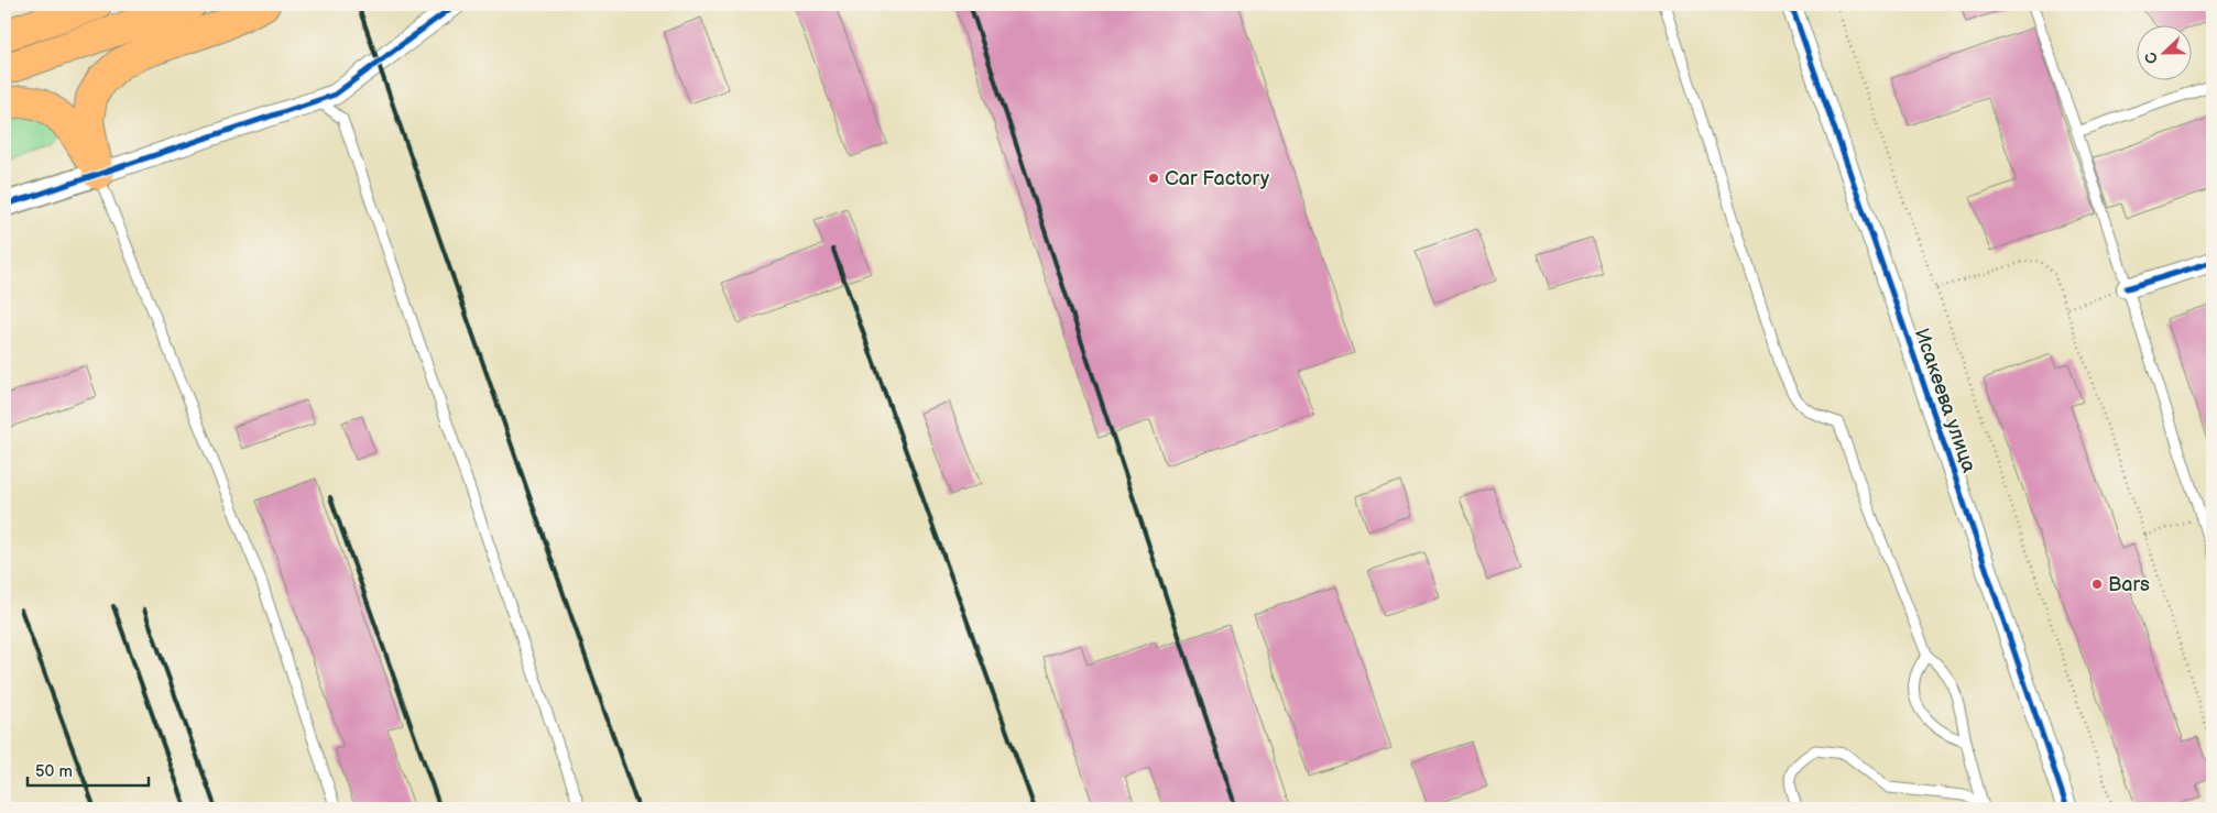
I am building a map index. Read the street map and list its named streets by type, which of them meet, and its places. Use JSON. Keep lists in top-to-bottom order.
{
  "streets": {
    "street": ["Исакеева улица"]
  },
  "places": ["Car Factory", "Bars"],
  "scale_bar": "50 m",
  "north": "left"
}
